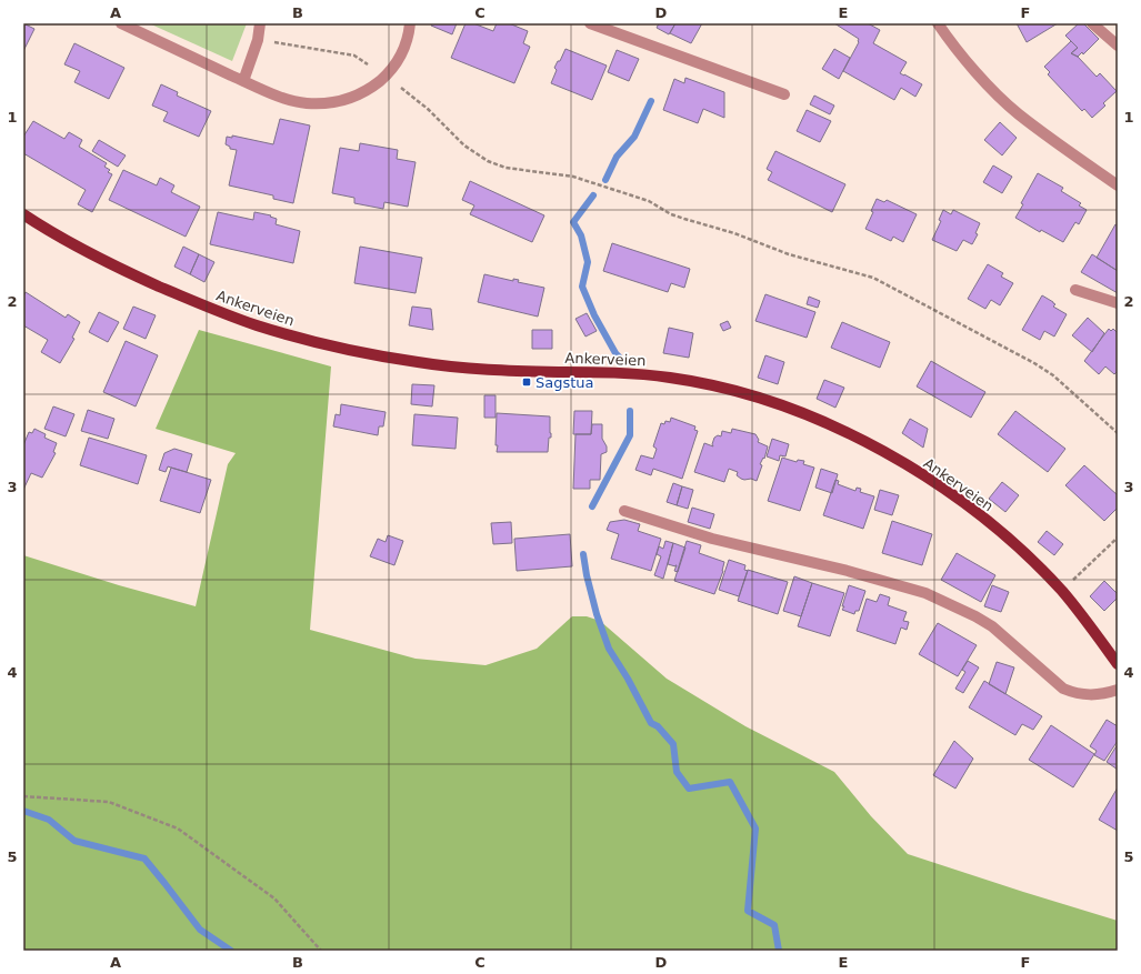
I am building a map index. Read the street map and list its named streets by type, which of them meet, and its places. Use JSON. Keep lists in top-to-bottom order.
{
  "streets": {
    "main road": ["Ankerveien"]
  },
  "places": {
    "transit": ["Sagstua"]
  },
  "grid": {
    "columns": [
      "A",
      "B",
      "C",
      "D",
      "E",
      "F"
    ],
    "rows": [
      "1",
      "2",
      "3",
      "4",
      "5"
    ]
  }
}
